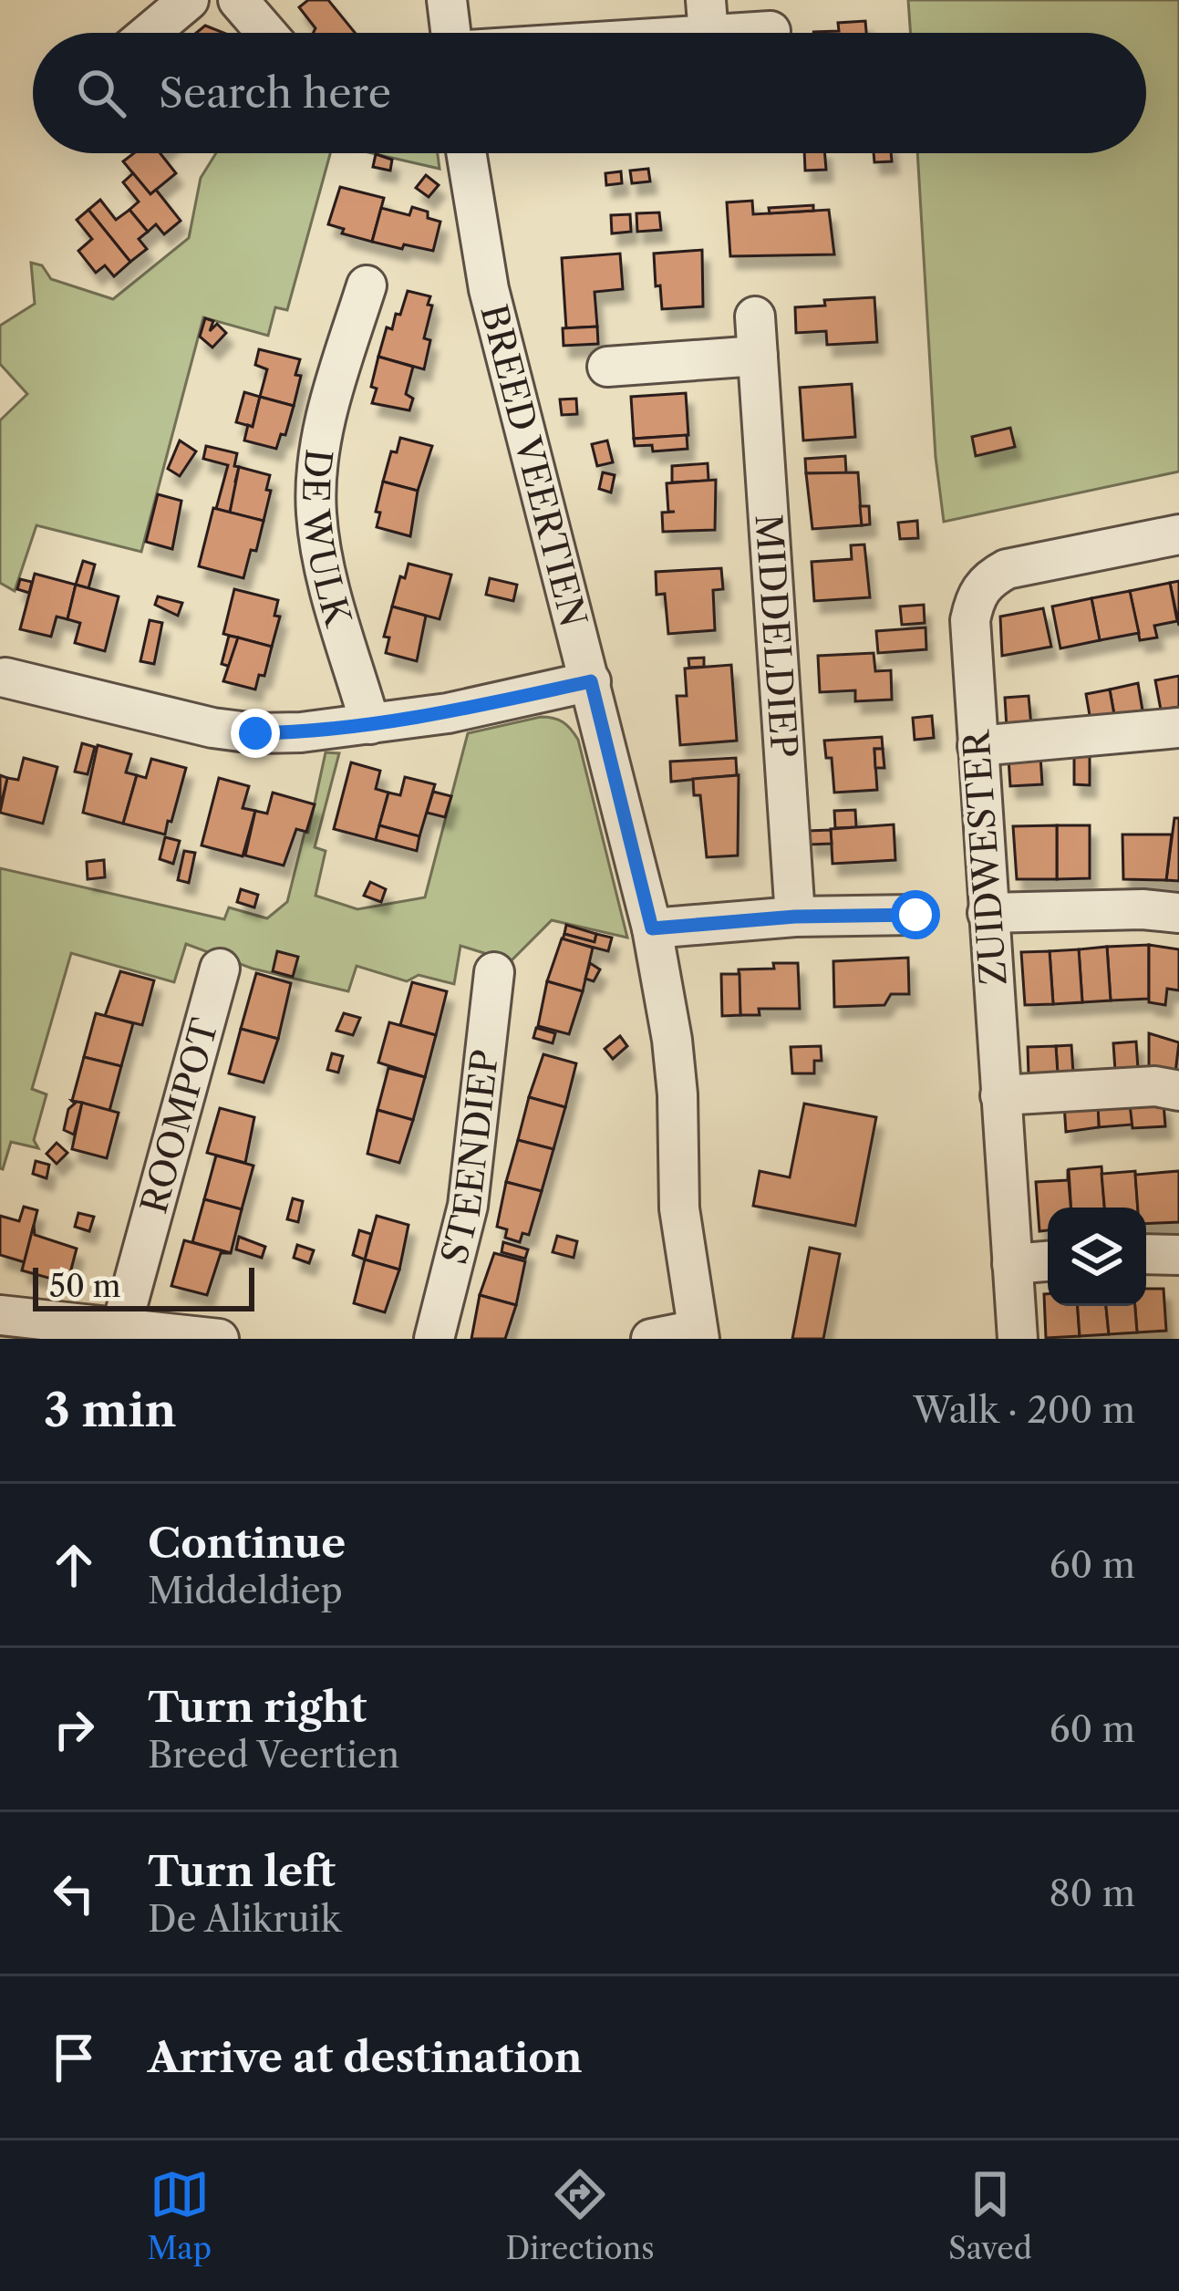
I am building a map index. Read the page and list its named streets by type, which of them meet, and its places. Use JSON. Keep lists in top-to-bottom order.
{
  "streets": {
    "street": [
      "BREED VEERTIEN",
      "DE WULK",
      "MIDDELDIEP",
      "ZUIDWESTER",
      "ROOMPOT",
      "STEENDIEP"
    ]
  },
  "scale_bar": "50 m",
  "page": {
    "search": "Search here",
    "scale": "50 m",
    "heading": ["3 min", "Walk · 200 m"],
    "list": [
      ["Continue", "Middeldiep", "60 m"],
      ["Turn right", "Breed Veertien", "60 m"],
      ["Turn left", "De Alikruik", "80 m"],
      "Arrive at destination"
    ],
    "nav": ["Map", "Directions", "Saved"]
  }
}
